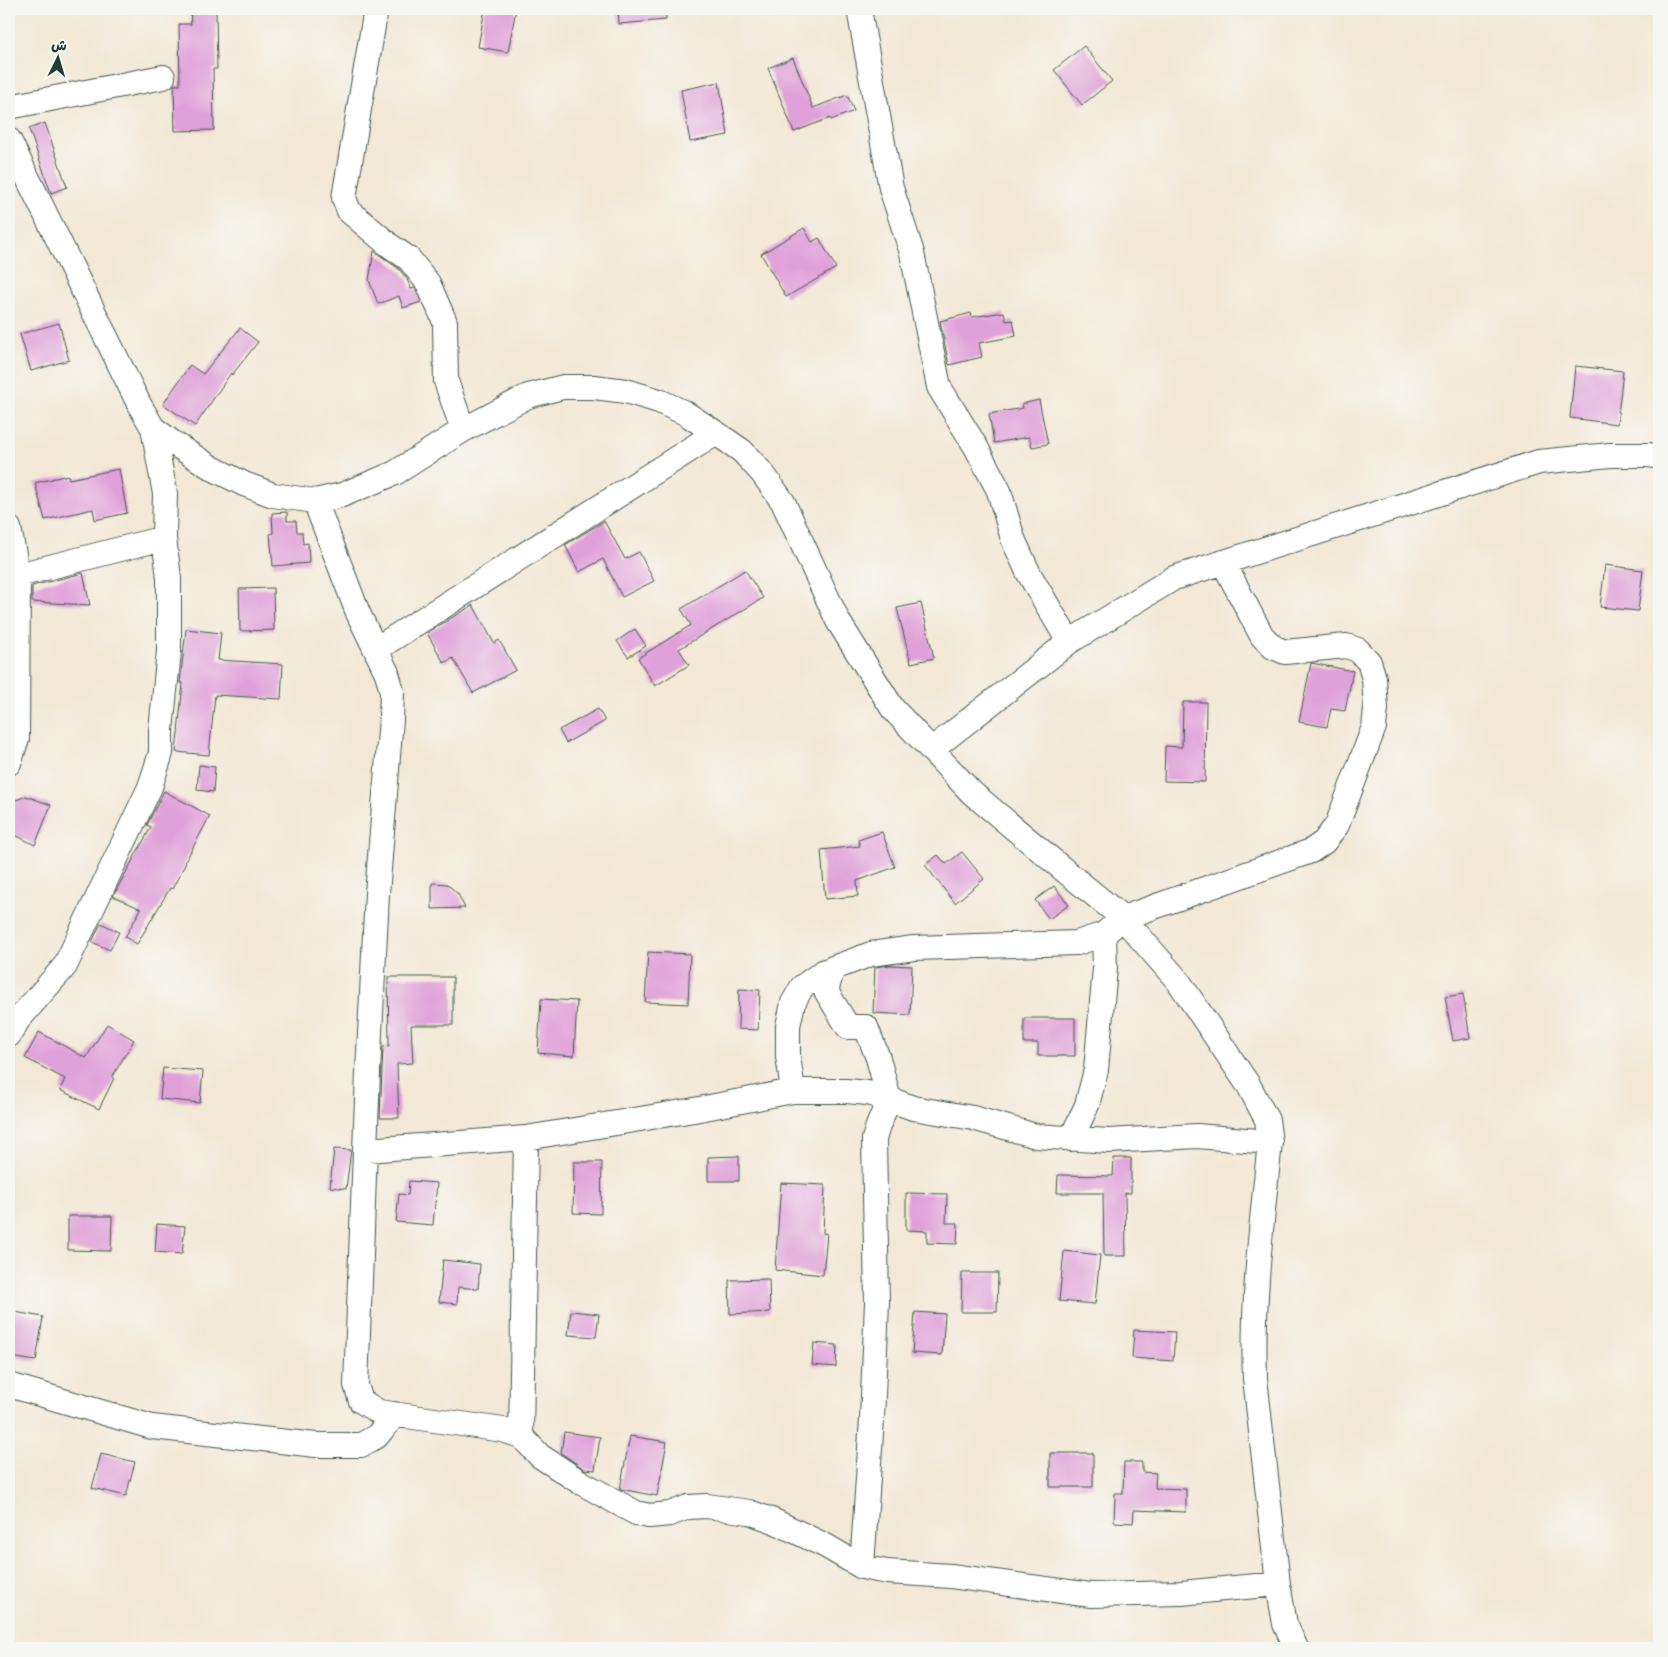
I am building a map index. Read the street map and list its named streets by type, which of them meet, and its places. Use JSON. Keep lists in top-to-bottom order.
{
  "north": "top"
}
